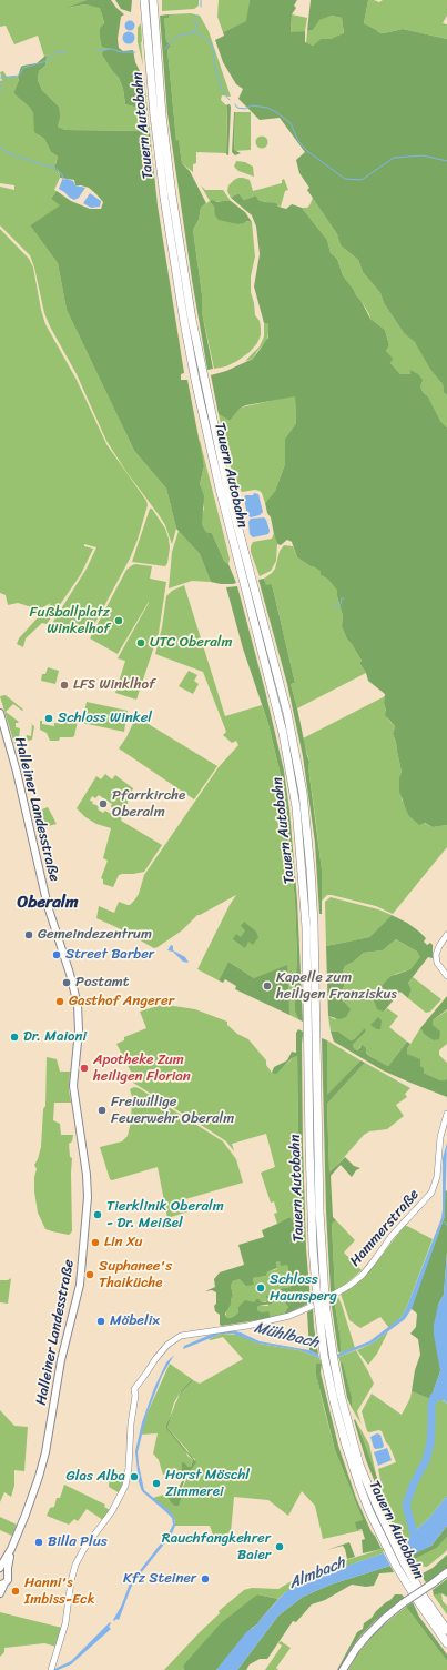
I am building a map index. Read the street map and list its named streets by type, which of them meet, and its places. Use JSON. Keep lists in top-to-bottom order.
{
  "streets": {
    "highway": ["Tauern Autobahn"],
    "main road": ["Halleiner Landesstraße"],
    "street": ["Hammerstraße"]
  },
  "districts": ["Oberalm"],
  "water": ["Mühlbach", "Almbach"],
  "places": [
    "Fußballplatz Winkelhof",
    "UTC Oberalm",
    "LFS Winklhof",
    "Schloss Winkel",
    "Pfarrkirche Oberalm",
    "Gemeindezentrum",
    "Street Barber",
    "Postamt",
    "Kapelle zum heiligen Franziskus",
    "Gasthof Angerer",
    "Dr. Maioni",
    "Apotheke Zum heiligen Florian",
    "Freiwillige Feuerwehr Oberalm",
    "Tierklinik Oberalm - Dr. Meißel",
    "Lin Xu",
    "Suphanee's Thaiküche",
    "Schloss Haunsperg",
    "Möbelix",
    "Glas Alba",
    "Horst Möschl Zimmerei",
    "Billa Plus",
    "Rauchfangkehrer Baier",
    "Kfz Steiner",
    "Hanni's Imbiss-Eck"
  ]
}
